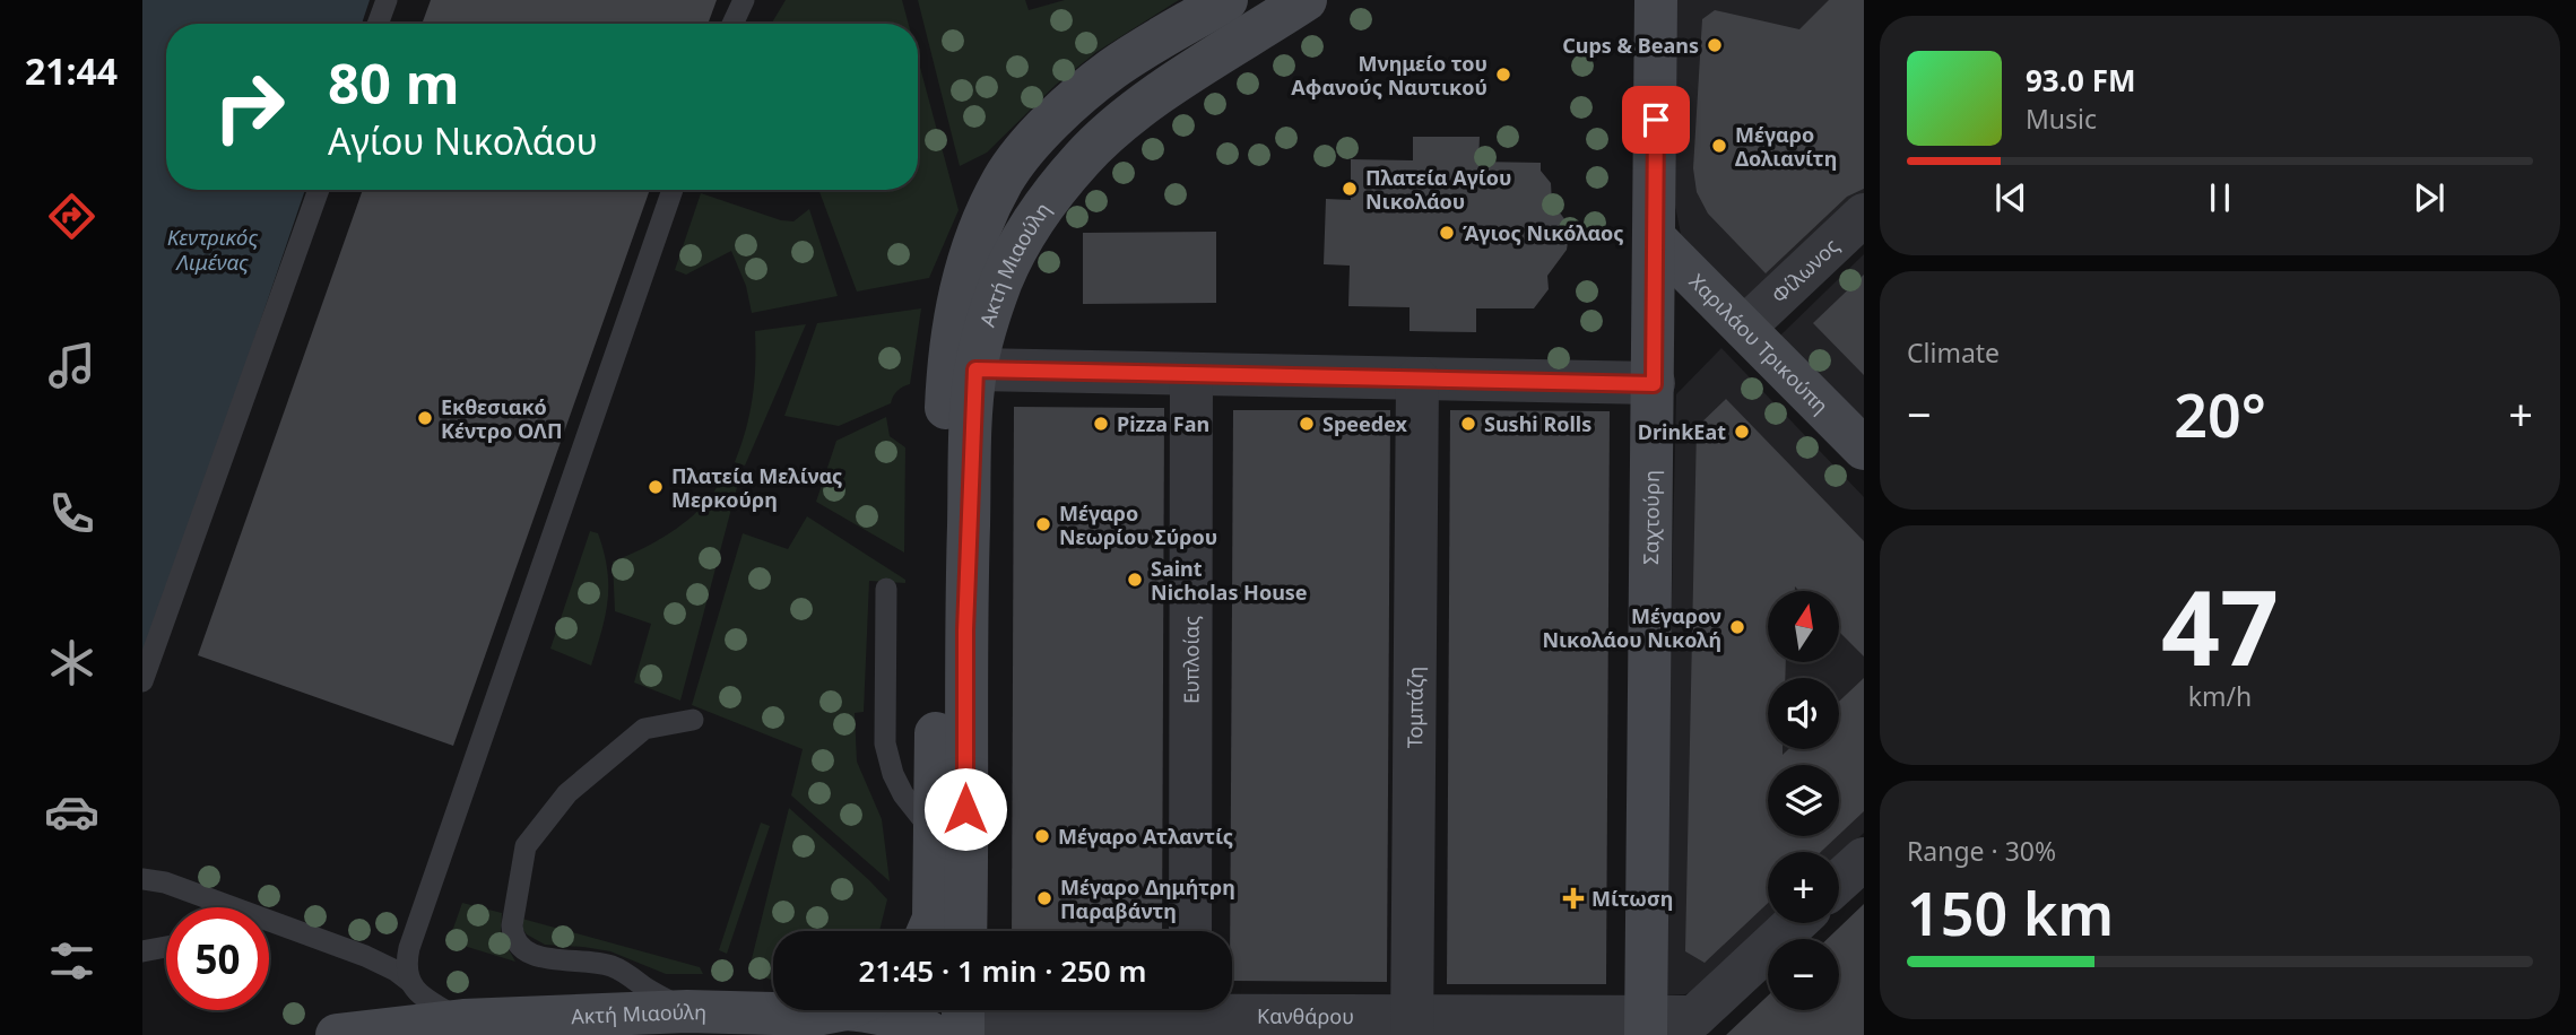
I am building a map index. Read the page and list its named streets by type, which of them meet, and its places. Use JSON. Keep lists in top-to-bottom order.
{
  "streets": {
    "main road": ["Ακτή Μιαούλη", "Χαριλάου Τρικούπη", "Σαχτούρη"],
    "street": [
      "Φίλωνος",
      "Ευπλοίας",
      "Τομπάζη",
      "Κανθάρου"
    ]
  },
  "crossings": [
    ["Ακτή Μιαούλη", "Κανθάρου"],
    ["Φίλωνος", "Χαριλάου Τρικούπη"],
    ["Χαριλάου Τρικούπη", "Σαχτούρη"],
    ["Σαχτούρη", "Κανθάρου"],
    ["Τομπάζη", "Κανθάρου"]
  ],
  "water": ["Κεντρικός Λιμένας"],
  "places": {
    "other": [
      "Cups & Beans",
      "Μνημείο του Αφανούς Ναυτικού",
      "Μέγαρο Δολιανίτη",
      "Πλατεία Αγίου Νικολάου",
      "Άγιος Νικόλαος",
      "Εκθεσιακό Κέντρο ΟΛΠ",
      "Pizza Fan",
      "Speedex",
      "Sushi Rolls",
      "DrinkEat",
      "Πλατεία Μελίνας Μερκούρη",
      "Μέγαρο Νεωρίου Σύρου",
      "Saint Nicholas House",
      "Μέγαρον Νικολάου Νικολή",
      "Μέγαρο Ατλαντίς",
      "Μέγαρο Δημήτρη Παραβάντη"
    ],
    "health": ["Μίτωση"]
  },
  "north": "top",
  "page": {
    "tabs": "21:44",
    "turn": ["80 m", "Αγίου Νικολάου"],
    "song": ["93.0 FM", "Music"],
    "tile": [
      "Climate",
      ["47", "km/h"],
      ["Range · 30%", "150 km"]
    ],
    "heat": ["−", "20°", "+"],
    "map_buttons": ["+", "−"],
    "limit": "50",
    "trip": "21:45 · 1 min · 250 m"
  }
}
